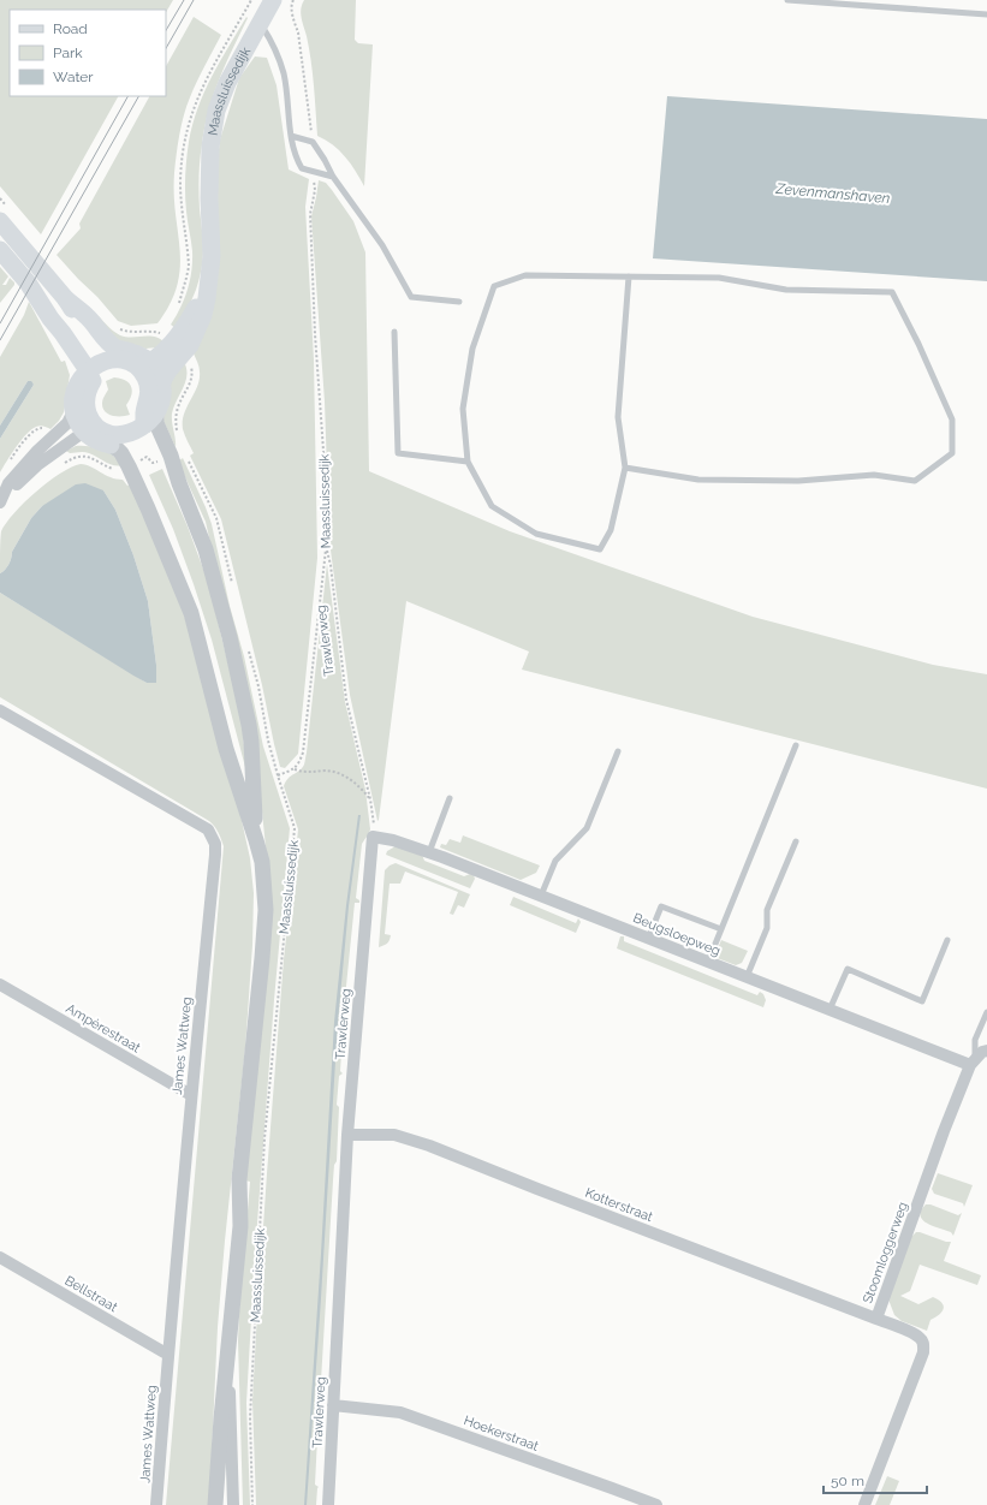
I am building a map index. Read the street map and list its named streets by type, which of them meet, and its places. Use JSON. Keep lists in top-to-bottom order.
{
  "streets": {
    "main road": ["Maassluissedijk"],
    "street": [
      "Trawlerweg",
      "Beugsloepweg",
      "Ampèrestraat",
      "James Wattweg",
      "Kotterstraat",
      "Stoomloggerweg",
      "Bellstraat",
      "Hoekerstraat"
    ]
  },
  "crossings": [
    ["Maassluissedijk", "Trawlerweg"],
    ["Trawlerweg", "Beugsloepweg"],
    ["Trawlerweg", "Kotterstraat"],
    ["Trawlerweg", "Hoekerstraat"],
    ["Beugsloepweg", "Stoomloggerweg"],
    ["Ampèrestraat", "James Wattweg"],
    ["James Wattweg", "Bellstraat"],
    ["Kotterstraat", "Stoomloggerweg"]
  ],
  "water": ["Zevenmanshaven"],
  "legend": ["Road", "Park", "Water"],
  "scale_bar": "50 m"
}
